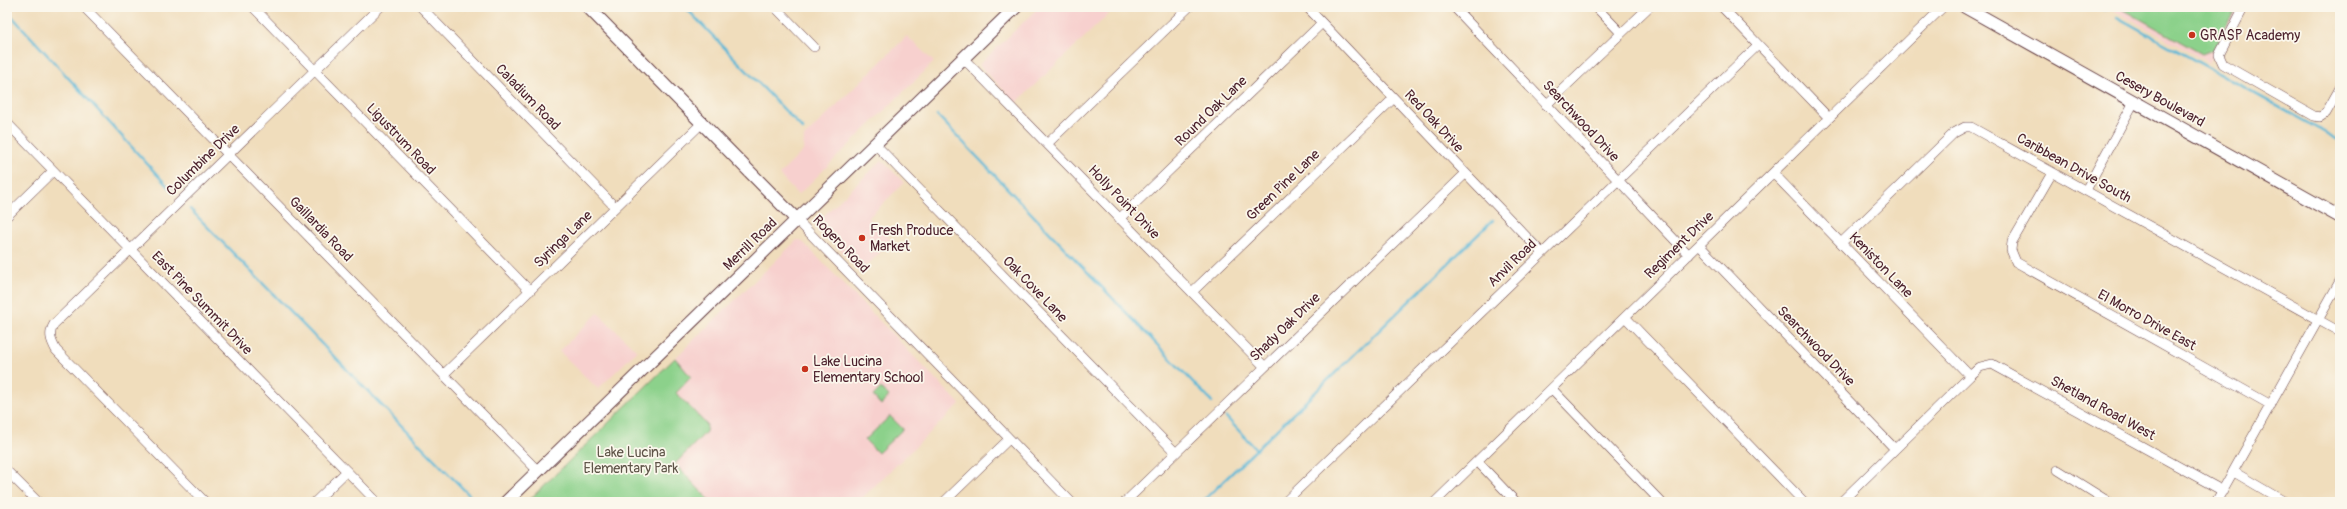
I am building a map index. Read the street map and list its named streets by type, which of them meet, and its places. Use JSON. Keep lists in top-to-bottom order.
{
  "streets": {
    "main road": ["Cesery Boulevard", "Merrill Road", "Rogero Road"],
    "street": [
      "Caladium Road",
      "Round Oak Lane",
      "Red Oak Drive",
      "Searchwood Drive",
      "Ligustrum Road",
      "Columbine Drive",
      "Caribbean Drive South",
      "Green Pine Lane",
      "Holly Point Drive",
      "Gaillardia Road",
      "Syringa Lane",
      "Regiment Drive",
      "Anvil Road",
      "Keniston Lane",
      "Oak Cove Lane",
      "East Pine Summit Drive",
      "El Morro Drive East",
      "Shady Oak Drive",
      "Shetland Road West"
    ]
  },
  "crossings": [
    ["Caladium Road", "Syringa Lane"],
    ["Round Oak Lane", "Red Oak Drive"],
    ["Round Oak Lane", "Holly Point Drive"],
    ["Red Oak Drive", "Green Pine Lane"],
    ["Red Oak Drive", "Anvil Road"],
    ["Red Oak Drive", "Shady Oak Drive"],
    ["Searchwood Drive", "Regiment Drive"],
    ["Searchwood Drive", "Anvil Road"],
    ["Searchwood Drive", "Shetland Road West"],
    ["Ligustrum Road", "Columbine Drive"],
    ["Ligustrum Road", "Syringa Lane"],
    ["Columbine Drive", "Gaillardia Road"],
    ["Columbine Drive", "East Pine Summit Drive"],
    ["Caribbean Drive South", "Keniston Lane"],
    ["Caribbean Drive South", "El Morro Drive East"],
    ["Green Pine Lane", "Holly Point Drive"],
    ["Holly Point Drive", "Merrill Road"],
    ["Holly Point Drive", "Shady Oak Drive"],
    ["Gaillardia Road", "Syringa Lane"],
    ["Gaillardia Road", "Merrill Road"],
    ["Syringa Lane", "Rogero Road"],
    ["Merrill Road", "Rogero Road"],
    ["Merrill Road", "Oak Cove Lane"],
    ["Regiment Drive", "Keniston Lane"],
    ["Keniston Lane", "Shetland Road West"],
    ["Oak Cove Lane", "Shady Oak Drive"]
  ],
  "parks": ["Lake Lucina Elementary Park"],
  "places": ["GRASP Academy", "Fresh Produce Market", "Lake Lucina Elementary School"]
}
